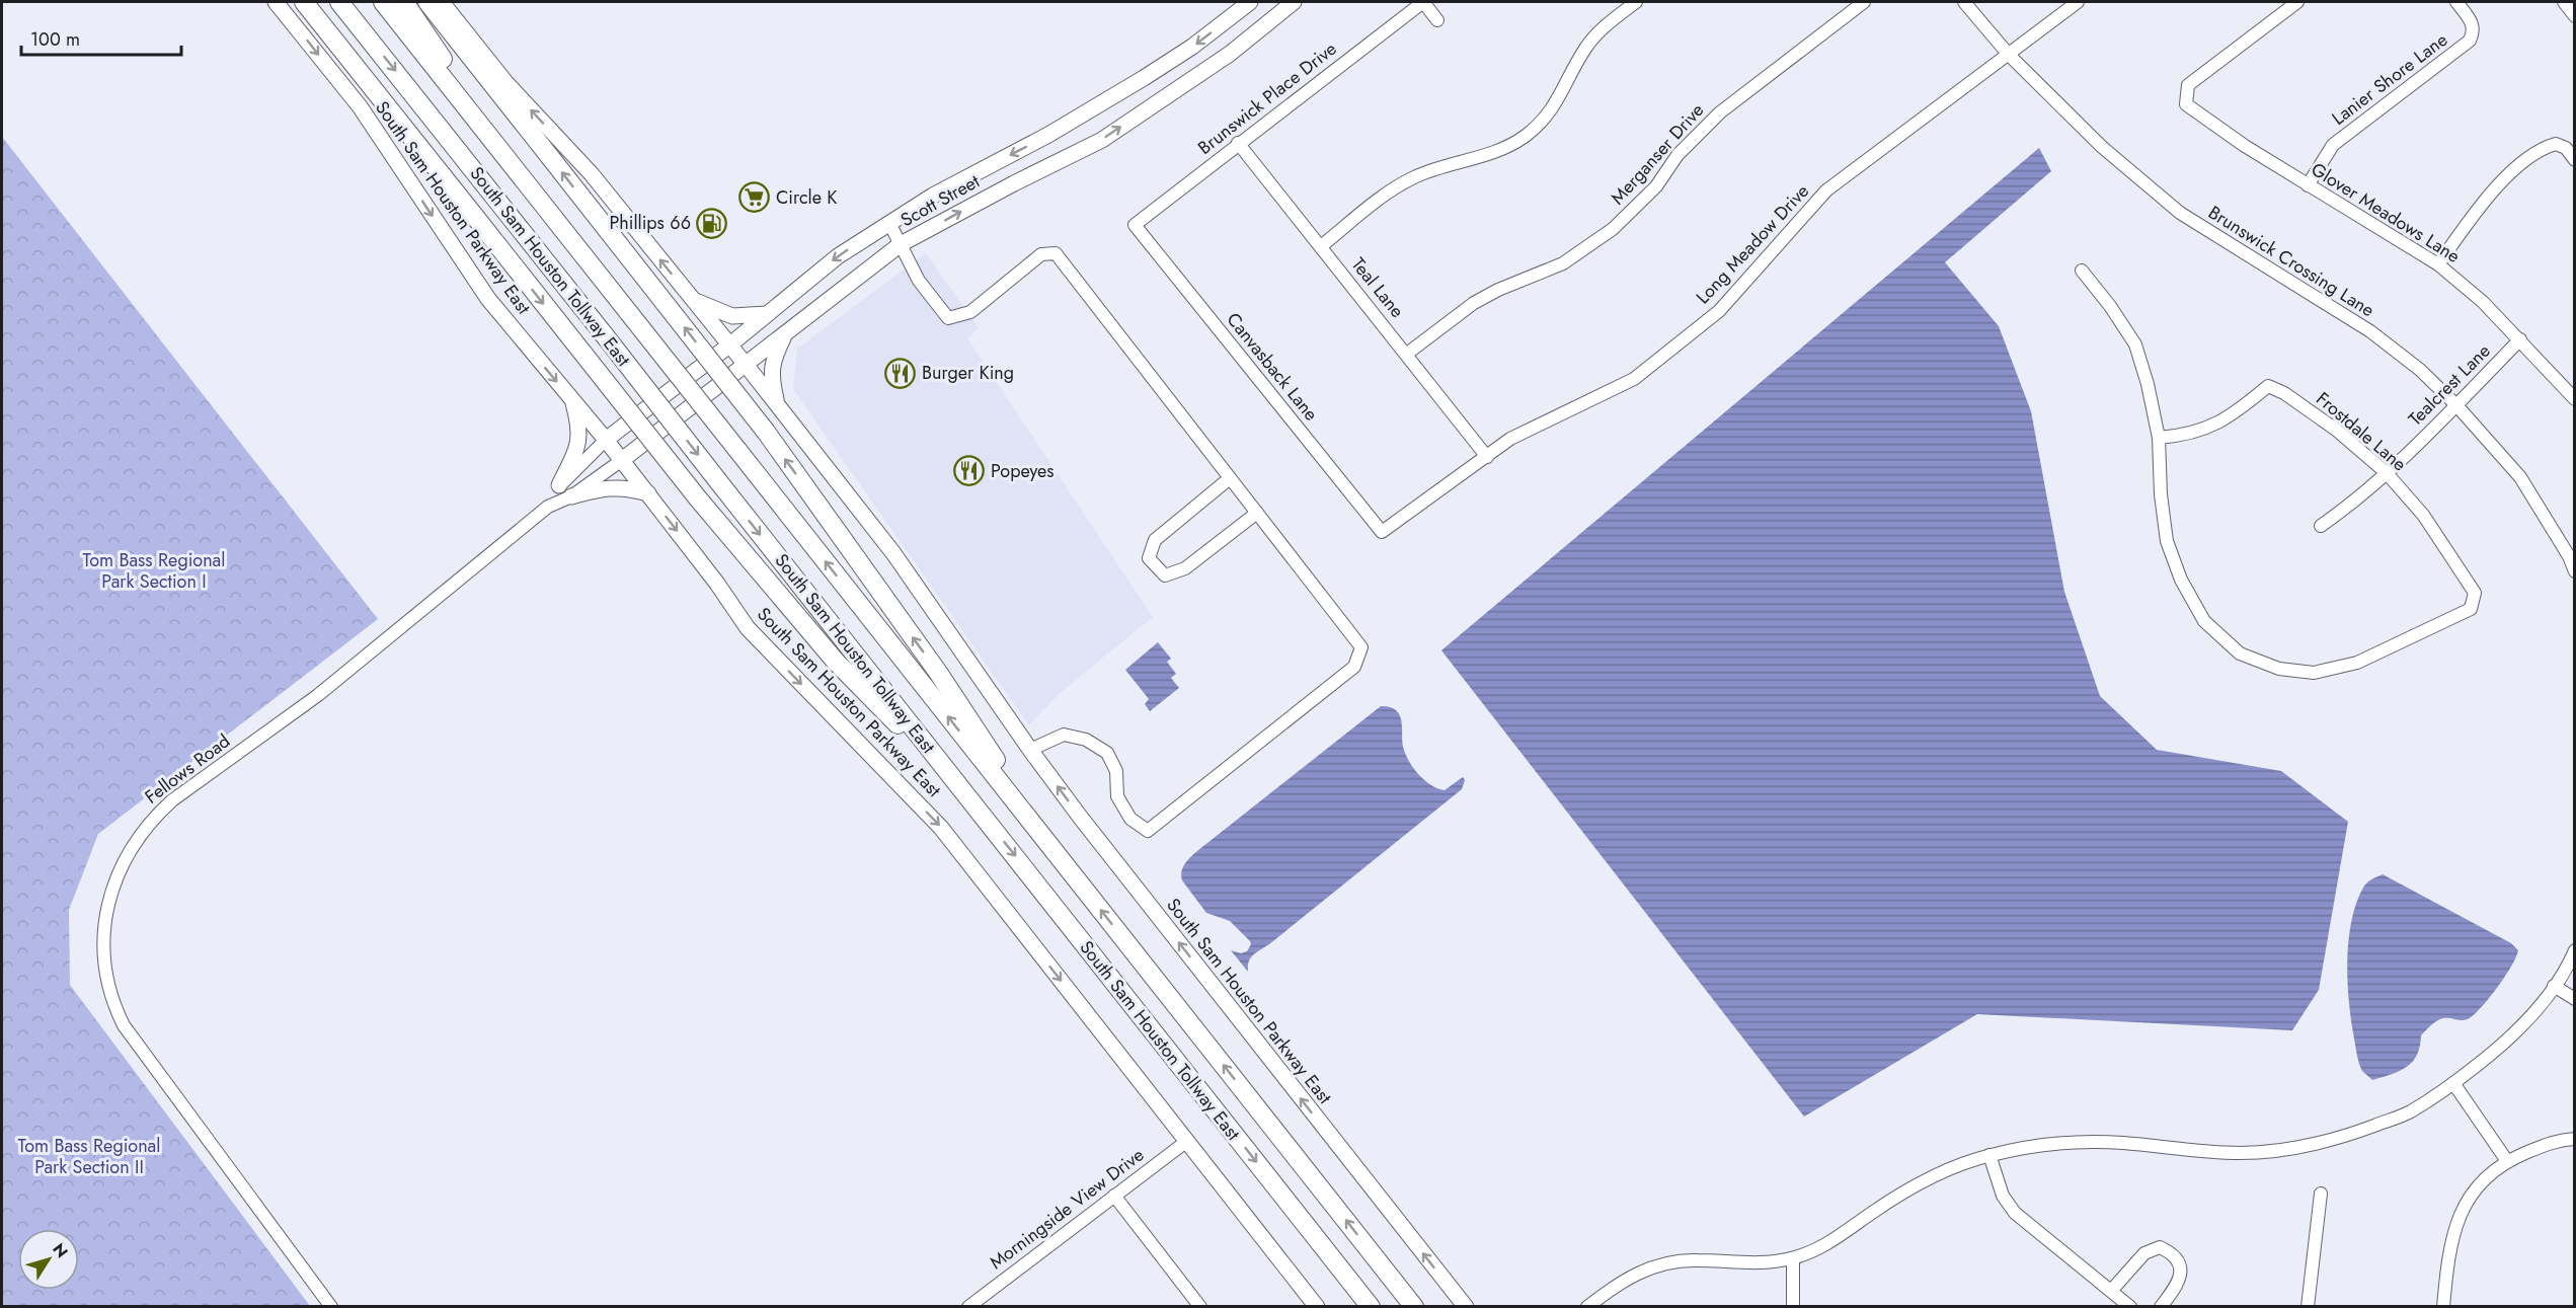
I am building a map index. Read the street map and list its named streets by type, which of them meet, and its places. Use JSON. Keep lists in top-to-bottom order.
{
  "streets": {
    "highway": ["South Sam Houston Tollway East"],
    "main road": ["Scott Street", "South Sam Houston Parkway East"],
    "street": [
      "Lanier Shore Lane",
      "Brunswick Place Drive",
      "Merganser Drive",
      "Glover Meadows Lane",
      "Long Meadow Drive",
      "Brunswick Crossing Lane",
      "Teal Lane",
      "Canvasback Lane",
      "Tealcrest Lane",
      "Frostdale Lane",
      "Fellows Road",
      "Morningside View Drive"
    ]
  },
  "crossings": [
    ["Lanier Shore Lane", "Glover Meadows Lane"],
    ["Brunswick Place Drive", "Teal Lane"],
    ["Brunswick Place Drive", "Canvasback Lane"],
    ["Merganser Drive", "Teal Lane"],
    ["Scott Street", "South Sam Houston Parkway East"],
    ["Scott Street", "Fellows Road"],
    ["South Sam Houston Parkway East", "Fellows Road"],
    ["South Sam Houston Parkway East", "Morningside View Drive"],
    ["Glover Meadows Lane", "Tealcrest Lane"],
    ["Long Meadow Drive", "Brunswick Crossing Lane"],
    ["Long Meadow Drive", "Teal Lane"],
    ["Long Meadow Drive", "Canvasback Lane"],
    ["Brunswick Crossing Lane", "Tealcrest Lane"],
    ["Tealcrest Lane", "Frostdale Lane"]
  ],
  "parks": ["Tom Bass Regional Park Section I", "Tom Bass Regional Park Section II"],
  "places": {
    "supermarket": ["Circle K"],
    "fuel station": ["Phillips 66"],
    "restaurant": ["Burger King", "Popeyes"]
  },
  "scale_bar": "100 m",
  "north": "top right"
}
